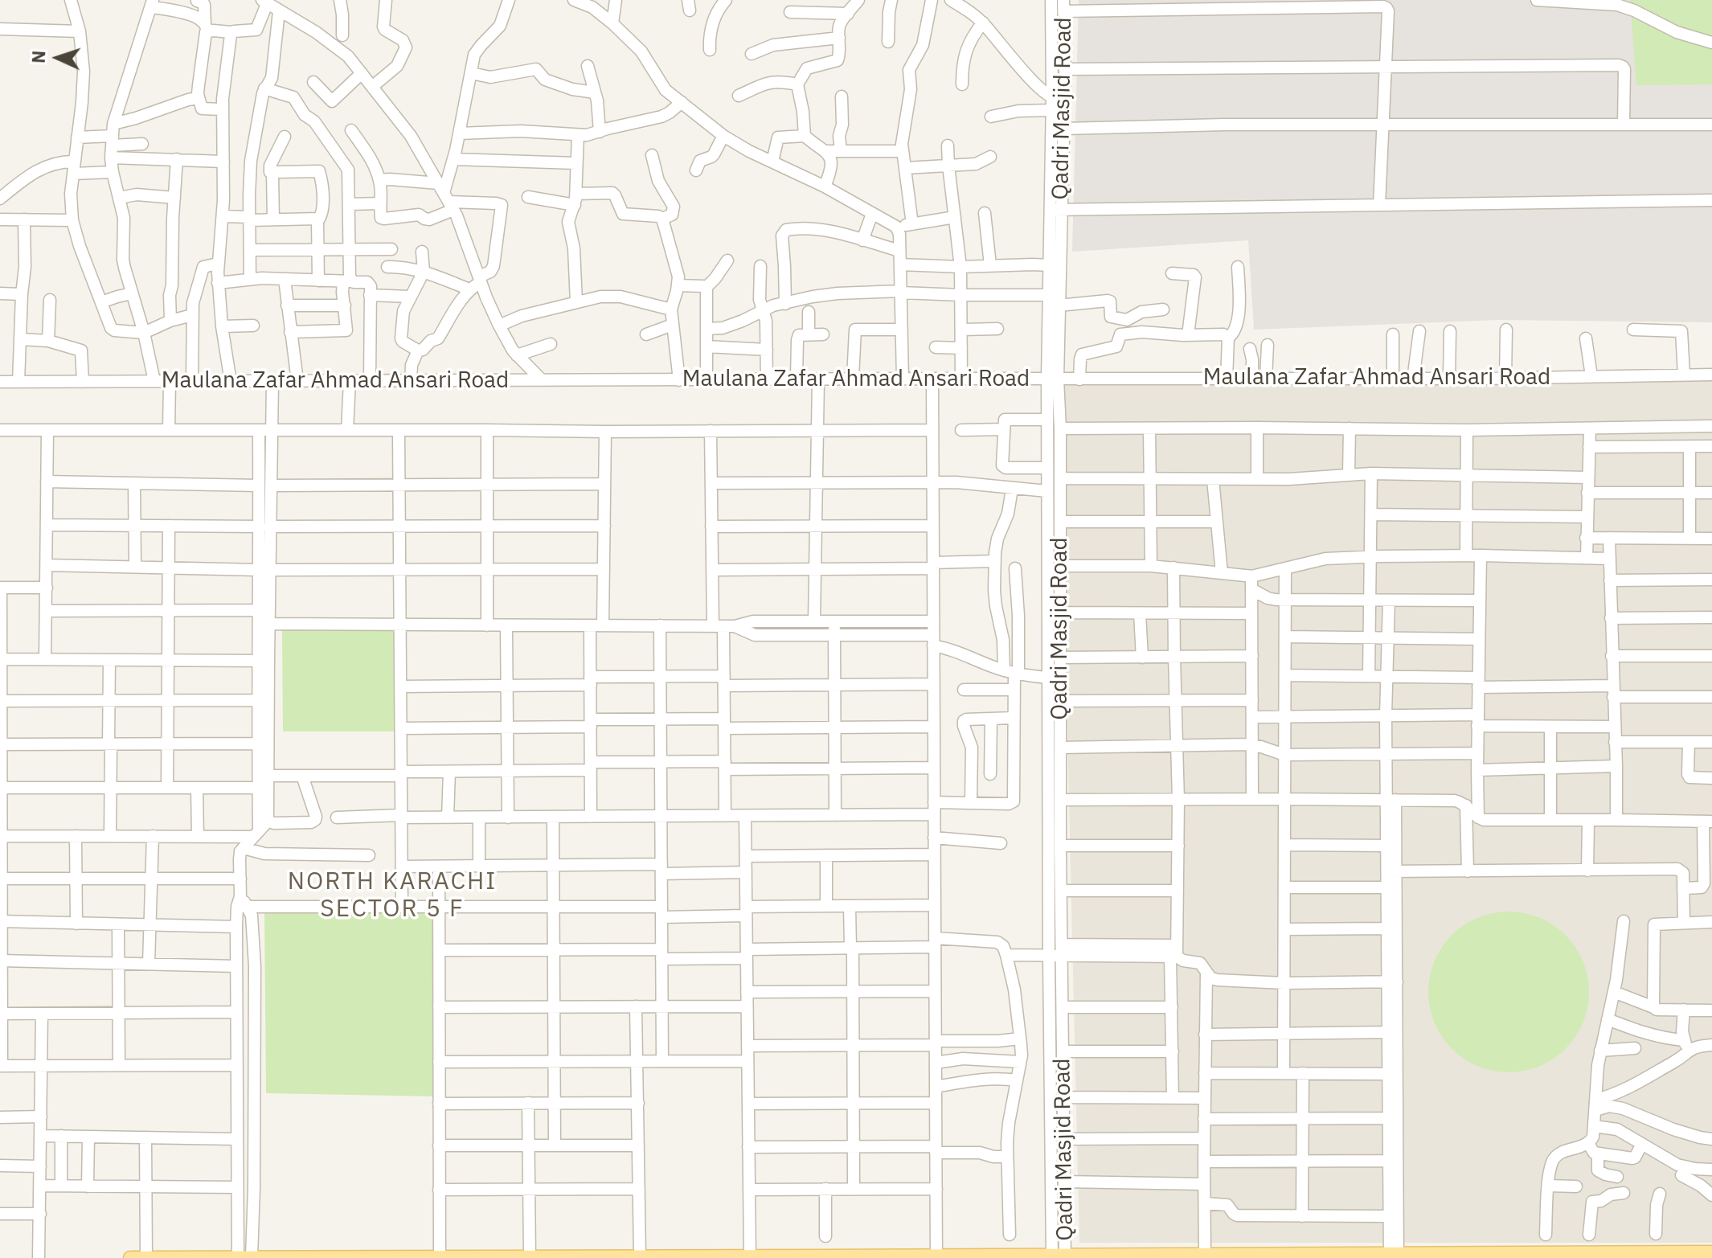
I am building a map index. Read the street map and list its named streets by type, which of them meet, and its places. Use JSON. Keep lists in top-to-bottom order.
{
  "streets": {
    "street": ["Qadri Masjid Road", "Maulana Zafar Ahmad Ansari Road"]
  },
  "crossings": [
    ["Qadri Masjid Road", "Maulana Zafar Ahmad Ansari Road"]
  ],
  "districts": ["NORTH KARACHI SECTOR 5 F"],
  "north": "left"
}
